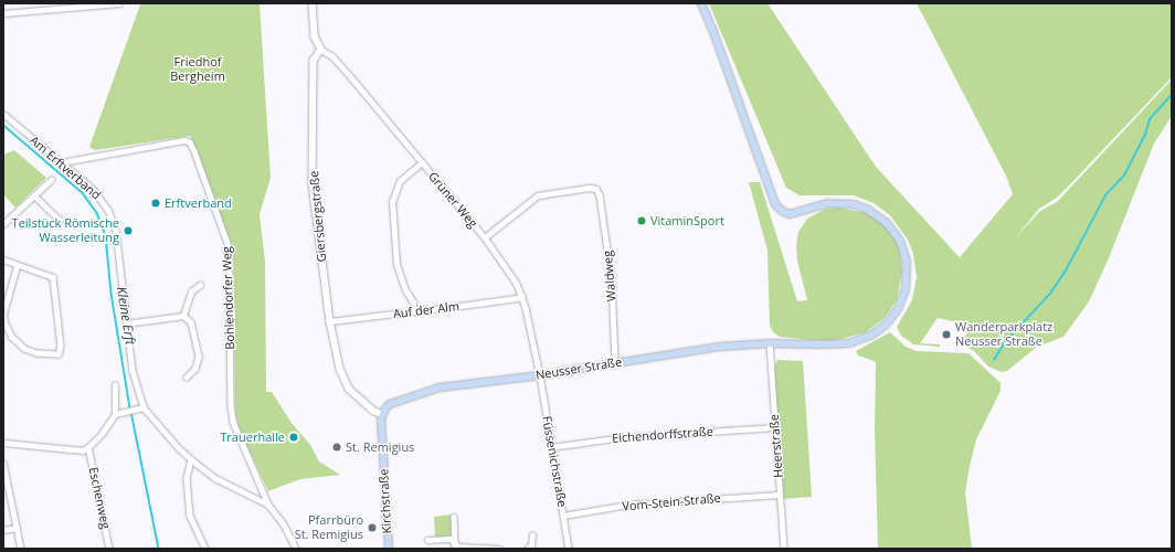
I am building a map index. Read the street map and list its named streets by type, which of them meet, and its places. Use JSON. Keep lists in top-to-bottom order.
{
  "streets": {
    "main road": ["Neusser Straße", "Kirchstraße"],
    "street": [
      "Am Erftverband",
      "Grüner Weg",
      "Giersbergstraße",
      "Waldweg",
      "Bohlendorfer Weg",
      "Auf der Alm",
      "Eichendorffstraße",
      "Heerstraße",
      "Füssenichstraße",
      "Eschenweg",
      "Vom-Stein-Straße"
    ]
  },
  "crossings": [
    ["Am Erftverband", "Bohlendorfer Weg"],
    ["Grüner Weg", "Giersbergstraße"],
    ["Grüner Weg", "Waldweg"],
    ["Grüner Weg", "Auf der Alm"],
    ["Grüner Weg", "Neusser Straße"],
    ["Grüner Weg", "Füssenichstraße"],
    ["Giersbergstraße", "Auf der Alm"],
    ["Giersbergstraße", "Neusser Straße"],
    ["Giersbergstraße", "Kirchstraße"],
    ["Waldweg", "Neusser Straße"],
    ["Neusser Straße", "Heerstraße"],
    ["Neusser Straße", "Füssenichstraße"],
    ["Neusser Straße", "Kirchstraße"],
    ["Eichendorffstraße", "Heerstraße"],
    ["Eichendorffstraße", "Füssenichstraße"],
    ["Heerstraße", "Vom-Stein-Straße"],
    ["Füssenichstraße", "Vom-Stein-Straße"]
  ],
  "water": ["Kleine Erft"],
  "parks": ["Friedhof Bergheim"],
  "places": [
    "Erftverband",
    "VitaminSport",
    "Teilstück Römische Wasserleitung",
    "Wanderparkplatz Neusser Straße",
    "Trauerhalle",
    "St. Remigius",
    "Pfarrbüro St. Remigius"
  ]
}
